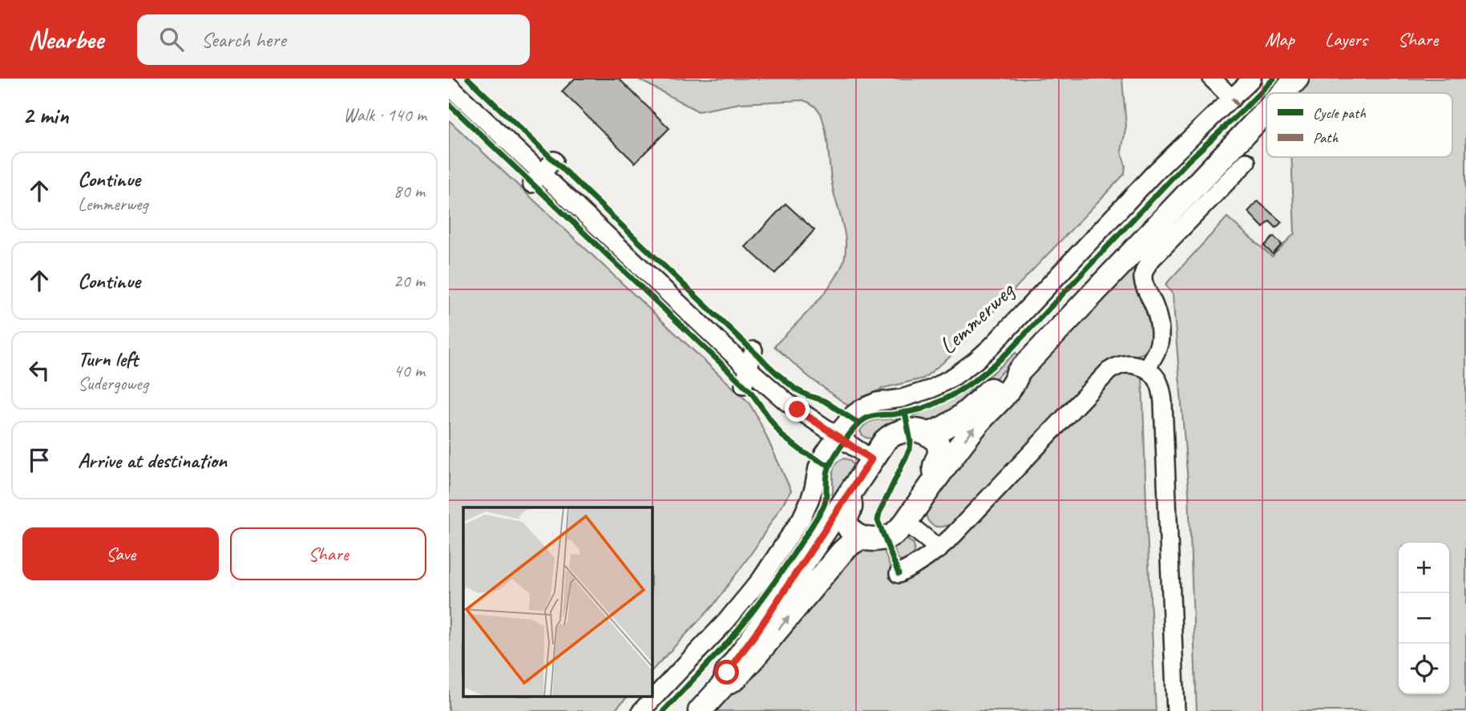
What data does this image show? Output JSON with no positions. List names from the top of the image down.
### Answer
{
  "streets": {
    "street": ["Lemmerweg"]
  },
  "legend": ["Cycle path", "Path"],
  "page": {
    "header": "Nearbee",
    "search": "Search here",
    "nav": ["Map", "Layers", "Share"],
    "heading": ["2 min", "Walk · 140 m"],
    "list": [
      ["Continue", "Lemmerweg", "80 m"],
      ["Continue", "20 m"],
      ["Turn left", "Sudergoweg", "40 m"],
      "Arrive at destination"
    ],
    "buttons": ["Save", "Share"],
    "map_buttons": ["+", "−"]
  }
}
